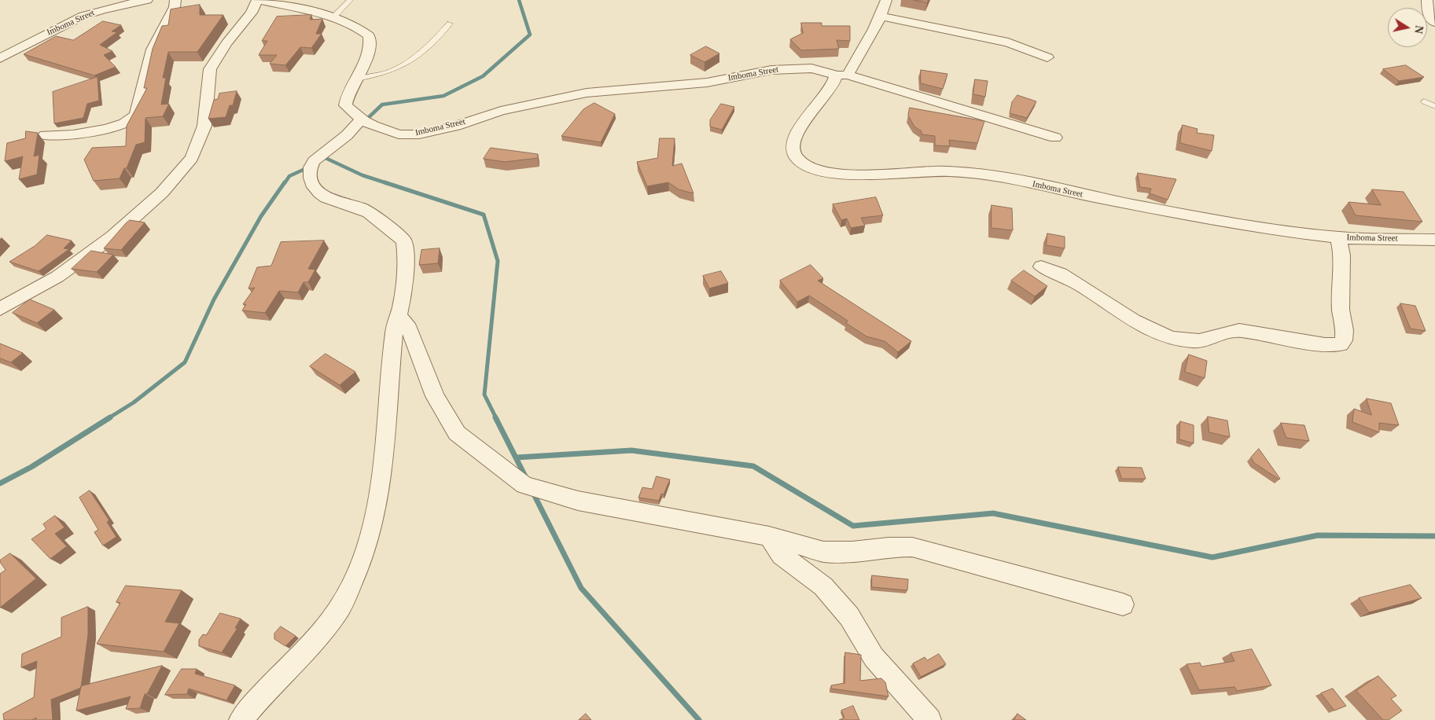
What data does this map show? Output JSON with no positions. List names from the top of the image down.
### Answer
{
  "streets": {
    "street": ["Imboma Street"]
  },
  "north": "right"
}
